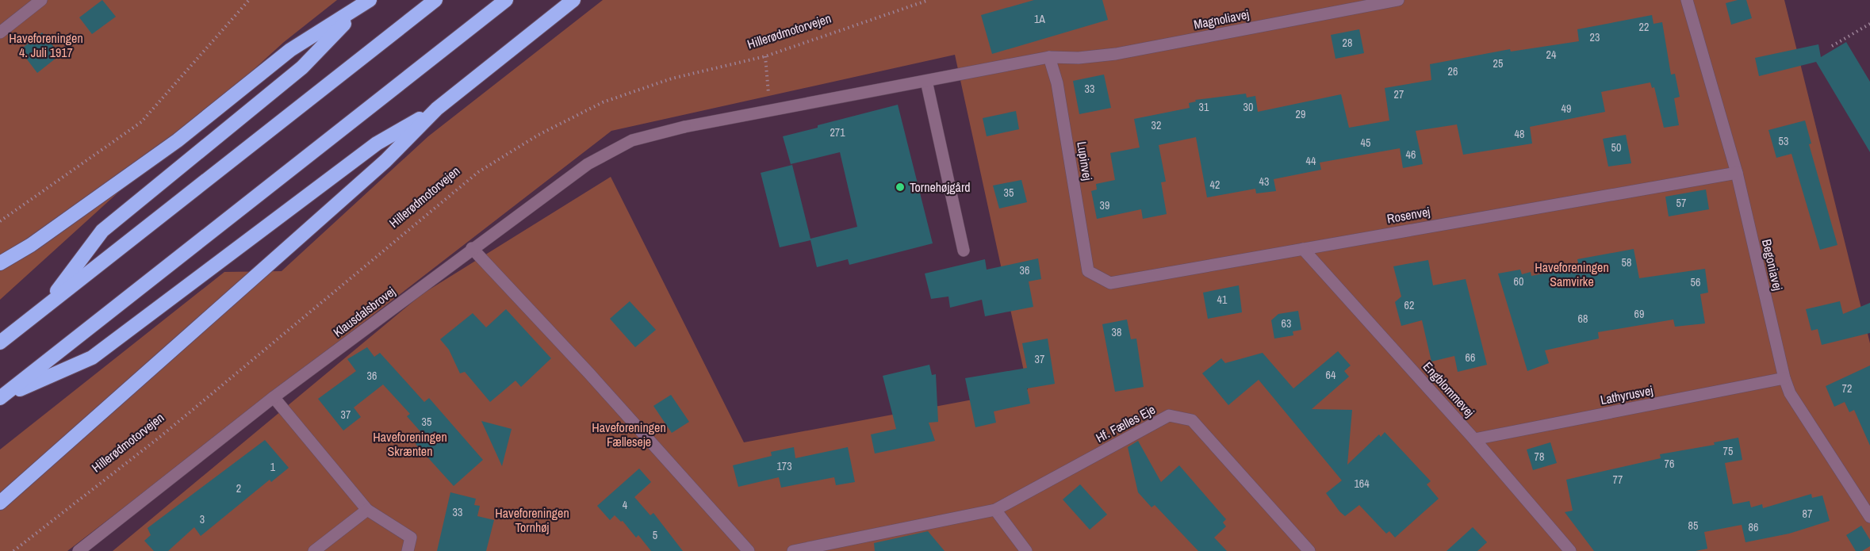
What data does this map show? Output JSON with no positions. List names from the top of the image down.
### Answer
{
  "streets": {
    "street": [
      "Magnoliavej",
      "Lupinvej",
      "Rosenvej",
      "Begoniavej",
      "Klausdalsbrovej",
      "Engblommevej",
      "Lathyrusvej",
      "Hf. Fælles Eje"
    ],
    "path": ["Hillerødmotorvejen"]
  },
  "crossings": [
    ["Magnoliavej", "Lupinvej"],
    ["Magnoliavej", "Klausdalsbrovej"],
    ["Lupinvej", "Rosenvej"],
    ["Rosenvej", "Begoniavej"],
    ["Rosenvej", "Engblommevej"],
    ["Begoniavej", "Lathyrusvej"],
    ["Engblommevej", "Lathyrusvej"]
  ],
  "parks": [
    "Haveforeningen 4. Juli 1917",
    "Haveforeningen Samvirke",
    "Haveforeningen Fælleseje",
    "Haveforeningen Skrænten",
    "Haveforeningen Tornhøj"
  ],
  "places": ["Tornehøjgård"],
  "house_numbers": [
    "1A",
    "22",
    "23",
    "28",
    "24",
    "25",
    "26",
    "33",
    "27",
    "31",
    "30",
    "49",
    "29",
    "32",
    "271",
    "48",
    "53",
    "45",
    "50",
    "46",
    "44",
    "43",
    "42",
    "35",
    "57",
    "39",
    "58",
    "36",
    "60",
    "56",
    "41",
    "62",
    "69",
    "68",
    "63",
    "38",
    "66",
    "37",
    "64",
    "36",
    "72",
    "37",
    "35",
    "75",
    "78",
    "76",
    "173",
    "1",
    "77",
    "164",
    "2",
    "4",
    "33",
    "87",
    "3",
    "85",
    "86",
    "5"
  ]
}
